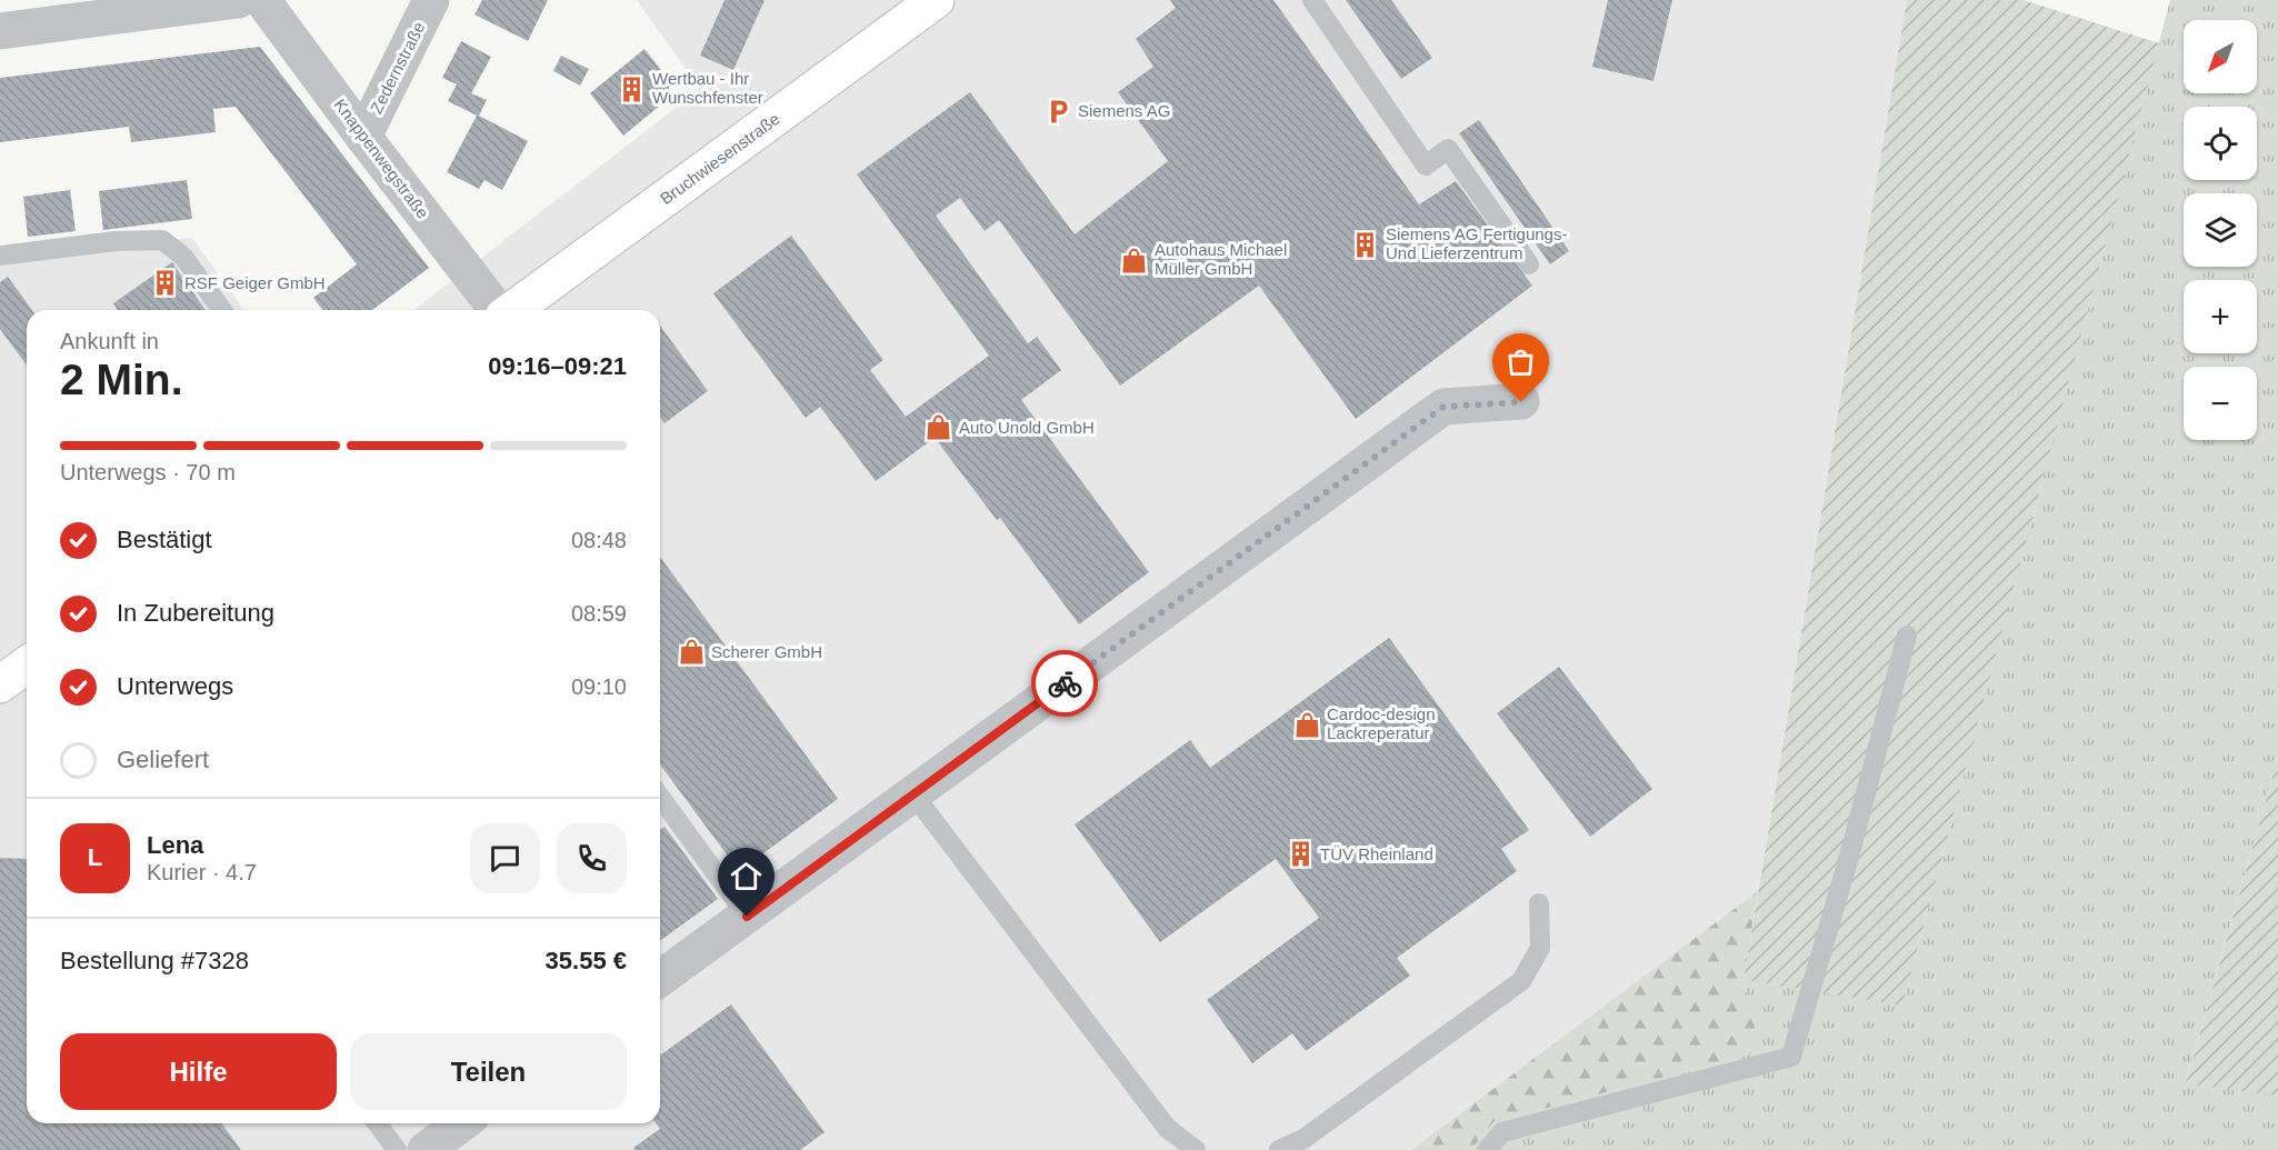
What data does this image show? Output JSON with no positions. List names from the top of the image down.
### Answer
{
  "streets": {
    "main road": ["Bruchwiesenstraße"],
    "street": ["Zedernstraße", "Knappenwegstraße"]
  },
  "crossings": [
    ["Zedernstraße", "Knappenwegstraße"]
  ],
  "places": {
    "building": [
      "Wertbau - Ihr Wunschfenster",
      "Siemens AG Fertigungs- Und Lieferzentrum",
      "RSF Geiger GmbH",
      "TÜV Rheinland"
    ],
    "parking": ["Siemens AG"],
    "shop": [
      "Autohaus Michael Müller GmbH",
      "Auto Unold GmbH",
      "Scherer GmbH",
      "Cardoc-design Lackreperatur"
    ]
  },
  "north": "bottom left",
  "page": {
    "map_buttons": ["+", "−"],
    "heading": ["2 Min.", "Ankunft in", "09:16–09:21"],
    "panel": [
      "Lena",
      "Kurier · 4.7",
      "Bestellung #7328",
      "35.55 €"
    ],
    "bar": "Unterwegs · 70 m",
    "list": [
      ["Bestätigt", "08:48"],
      ["In Zubereitung", "08:59"],
      ["Unterwegs", "09:10"],
      "Geliefert"
    ],
    "round": "L",
    "buttons": ["Hilfe", "Teilen"]
  }
}
